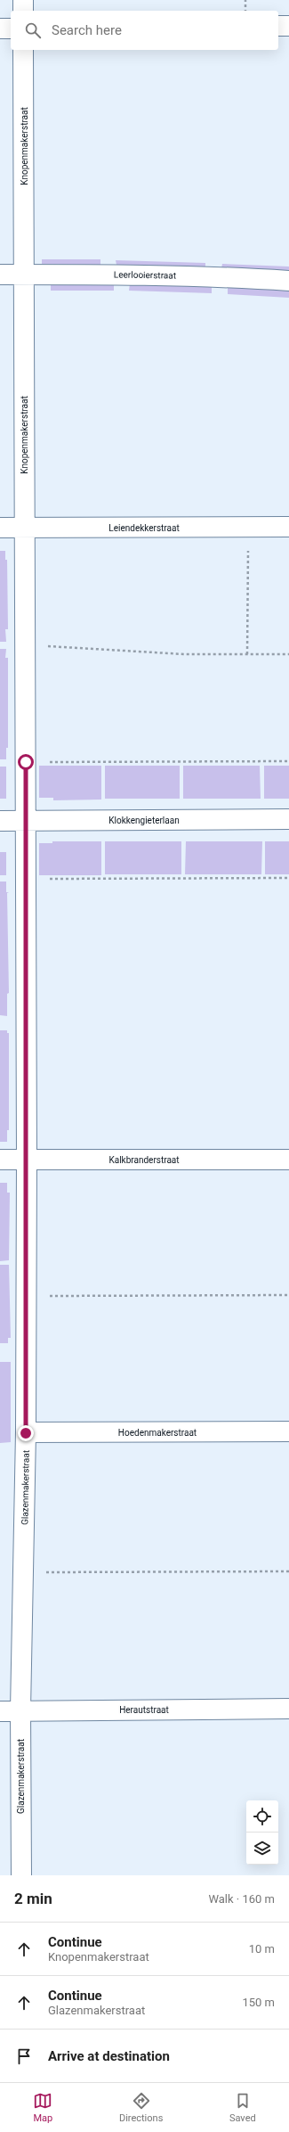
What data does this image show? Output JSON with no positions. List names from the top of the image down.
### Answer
{
  "streets": {
    "street": [
      "Knopenmakerstraat",
      "Leerlooierstraat",
      "Leiendekkerstraat",
      "Klokkengieterlaan",
      "Kalkbranderstraat",
      "Hoedenmakerstraat",
      "Glazenmakerstraat",
      "Herautstraat"
    ]
  },
  "crossings": [
    ["Knopenmakerstraat", "Leerlooierstraat"],
    ["Knopenmakerstraat", "Leiendekkerstraat"],
    ["Knopenmakerstraat", "Klokkengieterlaan"],
    ["Knopenmakerstraat", "Glazenmakerstraat"],
    ["Klokkengieterlaan", "Glazenmakerstraat"],
    ["Kalkbranderstraat", "Glazenmakerstraat"],
    ["Hoedenmakerstraat", "Glazenmakerstraat"],
    ["Glazenmakerstraat", "Herautstraat"]
  ],
  "page": {
    "search": "Search here",
    "heading": ["2 min", "Walk · 160 m"],
    "list": [
      ["Continue", "Knopenmakerstraat", "10 m"],
      ["Continue", "Glazenmakerstraat", "150 m"],
      "Arrive at destination"
    ],
    "nav": ["Map", "Directions", "Saved"]
  }
}
